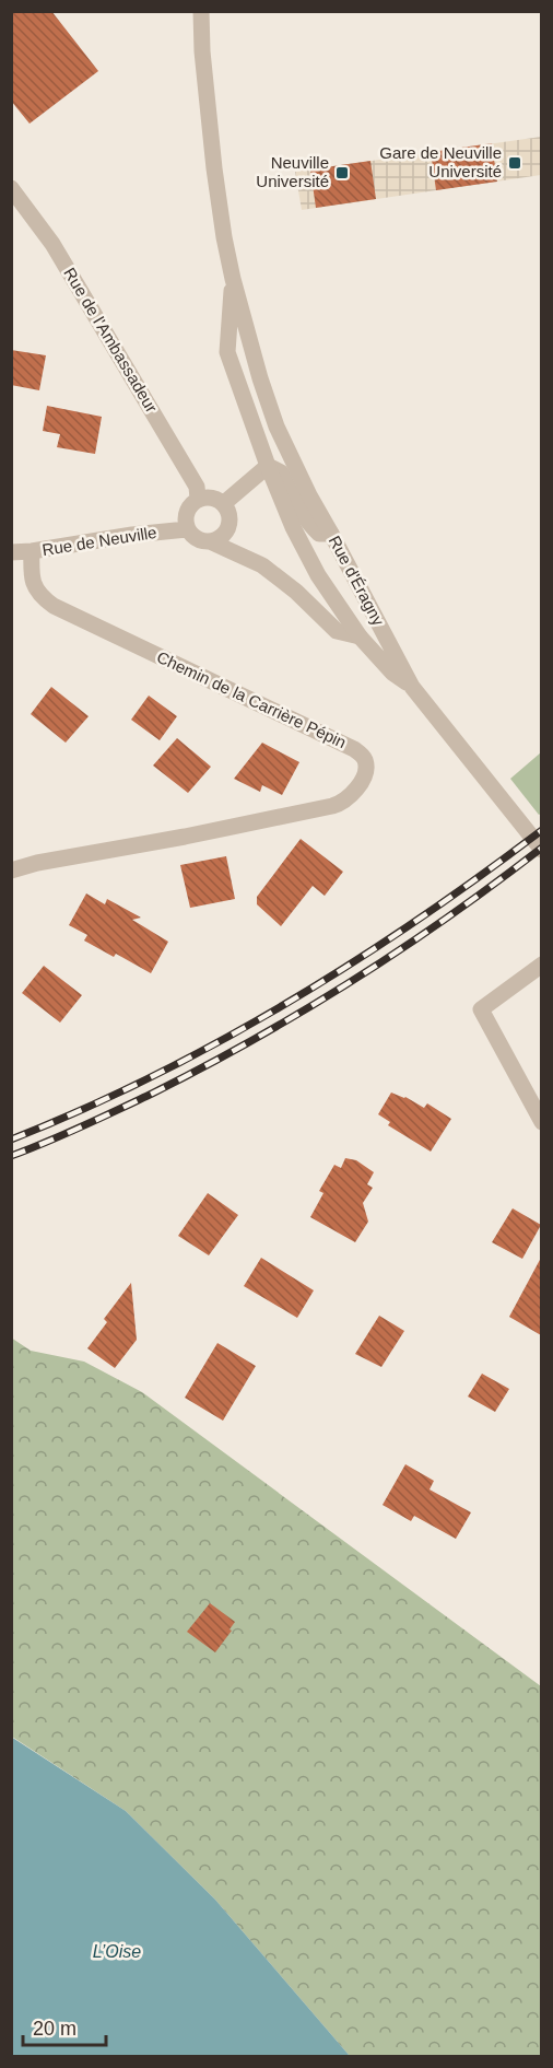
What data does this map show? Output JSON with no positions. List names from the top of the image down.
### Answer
{
  "streets": {
    "street": [
      "Rue de l'Ambassadeur",
      "Rue de Neuville",
      "Rue d'Éragny",
      "Chemin de la Carrière Pépin"
    ]
  },
  "crossings": [
    ["Rue de l'Ambassadeur", "Rue de Neuville"],
    ["Rue de Neuville", "Chemin de la Carrière Pépin"]
  ],
  "water": ["L’Oise"],
  "places": {
    "transit": ["Gare de Neuville Université", "Neuville Université"]
  },
  "scale_bar": "20 m"
}
